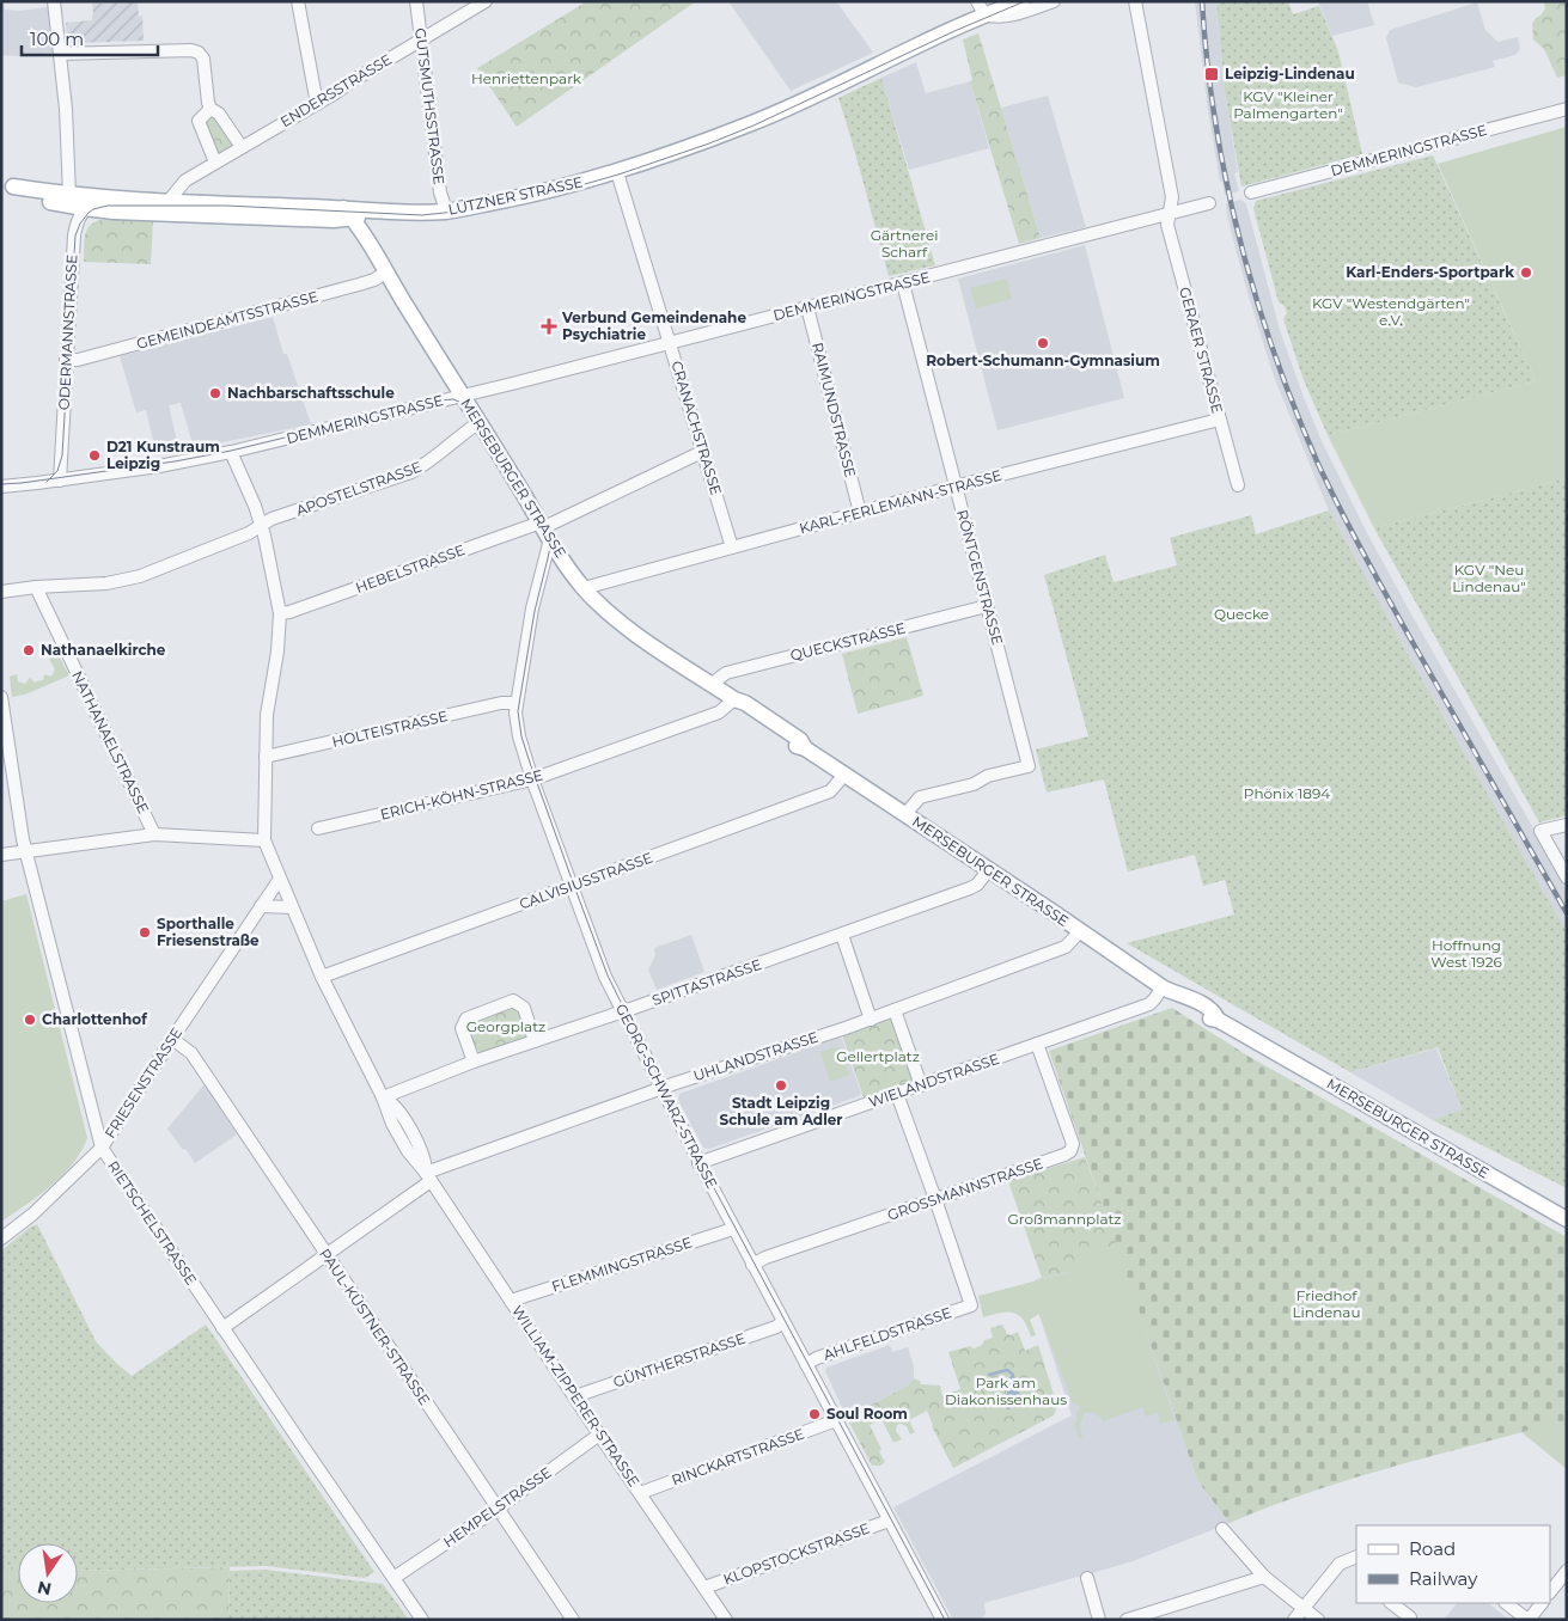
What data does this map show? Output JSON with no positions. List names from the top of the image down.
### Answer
{
  "streets": {
    "main road": ["LÜTZNER STRASSE", "MERSEBURGER STRASSE"],
    "street": [
      "ENDERSSTRASSE",
      "GUTSMUTHSSTRASSE",
      "DEMMERINGSTRASSE",
      "GEMEINDEAMTSSTRASSE",
      "ODERMANNSTRASSE",
      "GERAER STRASSE",
      "RAIMUNDSTRASSE",
      "CRANACHSTRASSE",
      "APOSTELSTRASSE",
      "KARL-FERLEMANN-STRASSE",
      "HEBELSTRASSE",
      "RÖNTGENSTRASSE",
      "QUECKSTRASSE",
      "HOLTEISTRASSE",
      "NATHANAELSTRASSE",
      "ERICH-KÖHN-STRASSE",
      "CALVISIUSSTRASSE",
      "SPITTASTRASSE",
      "UHLANDSTRASSE",
      "WIELANDSTRASSE",
      "FRIESENSTRASSE",
      "GEORG-SCHWARZ-STRASSE",
      "GROSSMANNSTRASSE",
      "RIETSCHELSTRASSE",
      "FLEMMINGSTRASSE",
      "PAUL-KÜSTNER-STRASSE",
      "AHLFELDSTRASSE",
      "GÜNTHERSTRASSE",
      "WILLIAM-ZIPPERER-STRASSE",
      "RINCKARTSTRASSE",
      "HEMPELSTRASSE",
      "KLOPSTOCKSTRASSE"
    ]
  },
  "crossings": [
    ["ENDERSSTRASSE", "GUTSMUTHSSTRASSE"],
    ["ENDERSSTRASSE", "LÜTZNER STRASSE"],
    ["GUTSMUTHSSTRASSE", "LÜTZNER STRASSE"],
    ["DEMMERINGSTRASSE", "ODERMANNSTRASSE"],
    ["DEMMERINGSTRASSE", "GERAER STRASSE"],
    ["DEMMERINGSTRASSE", "RAIMUNDSTRASSE"],
    ["DEMMERINGSTRASSE", "CRANACHSTRASSE"],
    ["DEMMERINGSTRASSE", "MERSEBURGER STRASSE"],
    ["DEMMERINGSTRASSE", "RÖNTGENSTRASSE"],
    ["DEMMERINGSTRASSE", "WILLIAM-ZIPPERER-STRASSE"],
    ["LÜTZNER STRASSE", "ODERMANNSTRASSE"],
    ["LÜTZNER STRASSE", "CRANACHSTRASSE"],
    ["LÜTZNER STRASSE", "MERSEBURGER STRASSE"],
    ["GEMEINDEAMTSSTRASSE", "ODERMANNSTRASSE"],
    ["GEMEINDEAMTSSTRASSE", "MERSEBURGER STRASSE"],
    ["GERAER STRASSE", "KARL-FERLEMANN-STRASSE"],
    ["RAIMUNDSTRASSE", "KARL-FERLEMANN-STRASSE"],
    ["CRANACHSTRASSE", "KARL-FERLEMANN-STRASSE"],
    ["CRANACHSTRASSE", "HEBELSTRASSE"],
    ["MERSEBURGER STRASSE", "APOSTELSTRASSE"],
    ["MERSEBURGER STRASSE", "KARL-FERLEMANN-STRASSE"],
    ["MERSEBURGER STRASSE", "HEBELSTRASSE"],
    ["MERSEBURGER STRASSE", "RÖNTGENSTRASSE"],
    ["MERSEBURGER STRASSE", "QUECKSTRASSE"],
    ["MERSEBURGER STRASSE", "ERICH-KÖHN-STRASSE"],
    ["MERSEBURGER STRASSE", "CALVISIUSSTRASSE"],
    ["MERSEBURGER STRASSE", "SPITTASTRASSE"],
    ["MERSEBURGER STRASSE", "UHLANDSTRASSE"],
    ["MERSEBURGER STRASSE", "WIELANDSTRASSE"],
    ["MERSEBURGER STRASSE", "GEORG-SCHWARZ-STRASSE"],
    ["APOSTELSTRASSE", "NATHANAELSTRASSE"],
    ["APOSTELSTRASSE", "WILLIAM-ZIPPERER-STRASSE"],
    ["KARL-FERLEMANN-STRASSE", "RÖNTGENSTRASSE"],
    ["HEBELSTRASSE", "GEORG-SCHWARZ-STRASSE"],
    ["HEBELSTRASSE", "WILLIAM-ZIPPERER-STRASSE"],
    ["RÖNTGENSTRASSE", "QUECKSTRASSE"],
    ["HOLTEISTRASSE", "GEORG-SCHWARZ-STRASSE"],
    ["HOLTEISTRASSE", "WILLIAM-ZIPPERER-STRASSE"],
    ["ERICH-KÖHN-STRASSE", "GEORG-SCHWARZ-STRASSE"],
    ["CALVISIUSSTRASSE", "GEORG-SCHWARZ-STRASSE"],
    ["CALVISIUSSTRASSE", "WILLIAM-ZIPPERER-STRASSE"],
    ["SPITTASTRASSE", "GEORG-SCHWARZ-STRASSE"],
    ["SPITTASTRASSE", "WILLIAM-ZIPPERER-STRASSE"],
    ["UHLANDSTRASSE", "GEORG-SCHWARZ-STRASSE"],
    ["UHLANDSTRASSE", "RIETSCHELSTRASSE"],
    ["UHLANDSTRASSE", "PAUL-KÜSTNER-STRASSE"],
    ["UHLANDSTRASSE", "WILLIAM-ZIPPERER-STRASSE"],
    ["WIELANDSTRASSE", "GEORG-SCHWARZ-STRASSE"],
    ["WIELANDSTRASSE", "GROSSMANNSTRASSE"],
    ["FRIESENSTRASSE", "RIETSCHELSTRASSE"],
    ["FRIESENSTRASSE", "PAUL-KÜSTNER-STRASSE"],
    ["FRIESENSTRASSE", "WILLIAM-ZIPPERER-STRASSE"],
    ["GEORG-SCHWARZ-STRASSE", "GROSSMANNSTRASSE"],
    ["GEORG-SCHWARZ-STRASSE", "FLEMMINGSTRASSE"],
    ["GEORG-SCHWARZ-STRASSE", "AHLFELDSTRASSE"],
    ["GEORG-SCHWARZ-STRASSE", "GÜNTHERSTRASSE"],
    ["GEORG-SCHWARZ-STRASSE", "RINCKARTSTRASSE"],
    ["GEORG-SCHWARZ-STRASSE", "KLOPSTOCKSTRASSE"],
    ["GROSSMANNSTRASSE", "AHLFELDSTRASSE"],
    ["RIETSCHELSTRASSE", "HEMPELSTRASSE"],
    ["FLEMMINGSTRASSE", "WILLIAM-ZIPPERER-STRASSE"],
    ["PAUL-KÜSTNER-STRASSE", "HEMPELSTRASSE"],
    ["GÜNTHERSTRASSE", "WILLIAM-ZIPPERER-STRASSE"],
    ["WILLIAM-ZIPPERER-STRASSE", "RINCKARTSTRASSE"],
    ["WILLIAM-ZIPPERER-STRASSE", "HEMPELSTRASSE"],
    ["WILLIAM-ZIPPERER-STRASSE", "KLOPSTOCKSTRASSE"]
  ],
  "parks": [
    "Henriettenpark",
    "KGV \"Kleiner Palmengarten\"",
    "Gärtnerei Scharf",
    "KGV \"Westendgärten\" e.V.",
    "KGV \"Neu Lindenau\"",
    "Quecke",
    "Phönix 1894",
    "Hoffnung West 1926",
    "Georgplatz",
    "Gellertplatz",
    "Großmannplatz",
    "Friedhof Lindenau",
    "Park am Diakonissenhaus"
  ],
  "places": {
    "transit": ["Leipzig-Lindenau"],
    "other": [
      "Karl-Enders-Sportpark",
      "Robert-Schumann-Gymnasium",
      "Nachbarschaftsschule",
      "D21 Kunstraum Leipzig",
      "Nathanaelkirche",
      "Sporthalle Friesenstraße",
      "Charlottenhof",
      "Stadt Leipzig Schule am Adler",
      "Soul Room"
    ],
    "health": ["Verbund Gemeindenahe Psychiatrie"]
  },
  "legend": ["Road", "Railway"],
  "scale_bar": "100 m",
  "north": "bottom"
}
